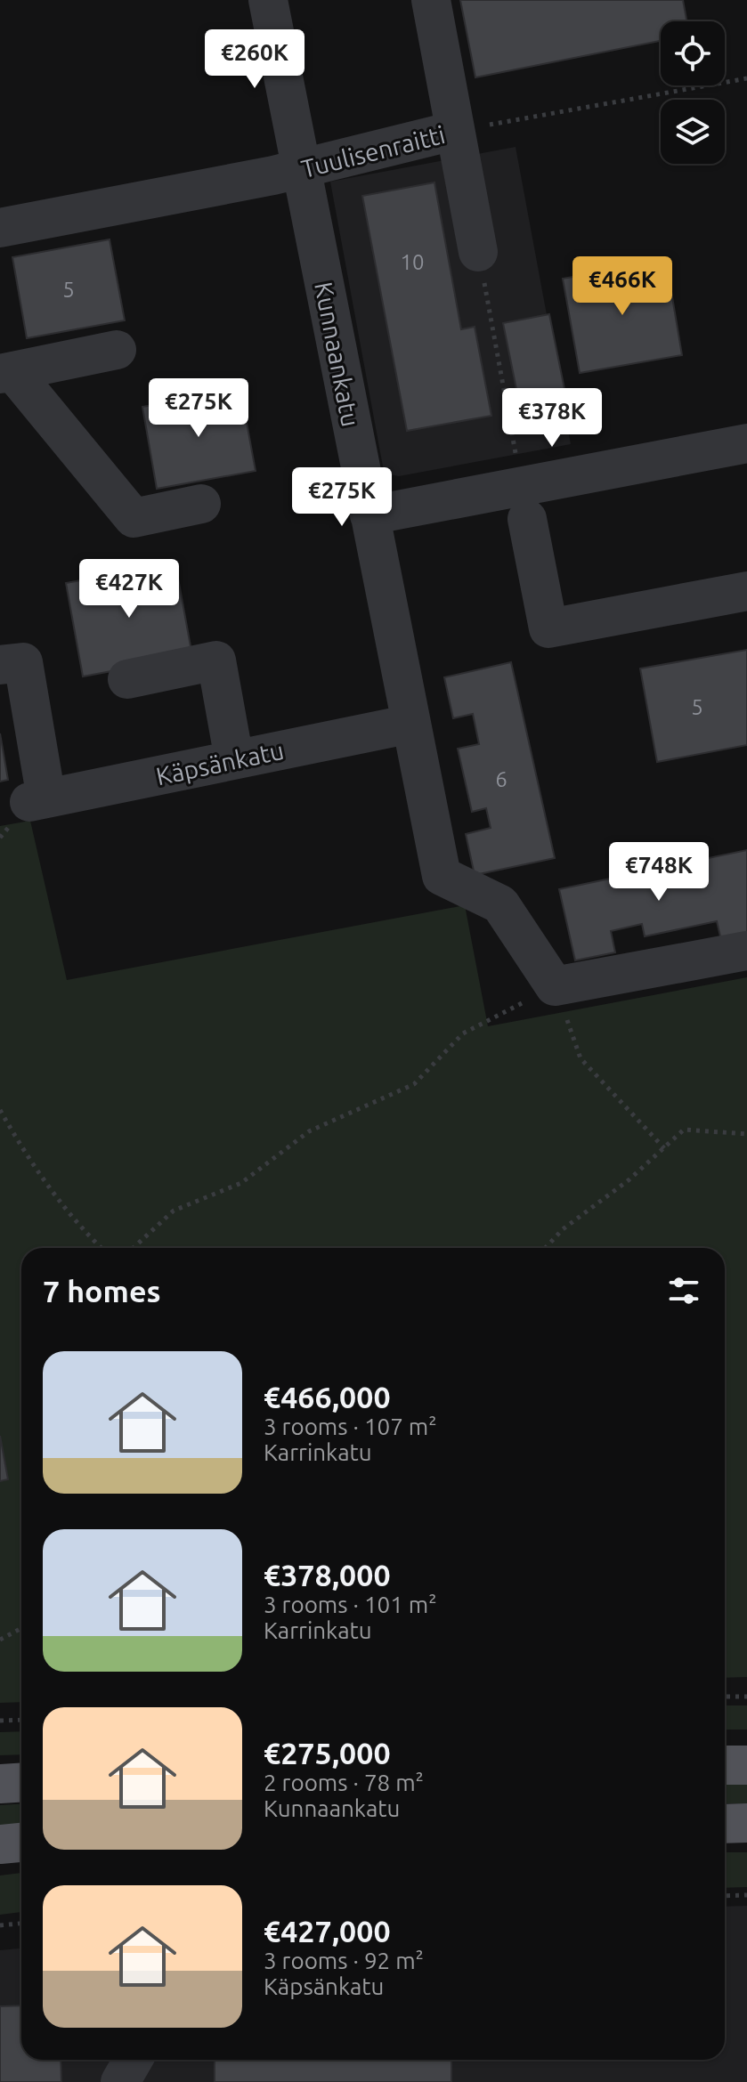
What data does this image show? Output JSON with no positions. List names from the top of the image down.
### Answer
{
  "streets": {
    "street": ["Tuulisenraitti", "Kunnaankatu", "Käpsänkatu"]
  },
  "crossings": [
    ["Tuulisenraitti", "Kunnaankatu"],
    ["Kunnaankatu", "Käpsänkatu"]
  ],
  "house_numbers": [
    "10",
    "5",
    "5",
    "6"
  ],
  "page": {
    "price": [
      "€260K",
      "€466K",
      "€275K",
      "€378K",
      "€275K",
      "€427K",
      "€748K"
    ],
    "heading": "7 homes",
    "list": [
      {
        "name": "€466,000",
        "note": "3 rooms · 107 m² · Karrinkatu"
      },
      {
        "name": "€378,000",
        "note": "3 rooms · 101 m² · Karrinkatu"
      },
      {
        "name": "€275,000",
        "note": "2 rooms · 78 m² · Kunnaankatu"
      },
      {
        "name": "€427,000",
        "note": "3 rooms · 92 m² · Käpsänkatu"
      }
    ]
  }
}
